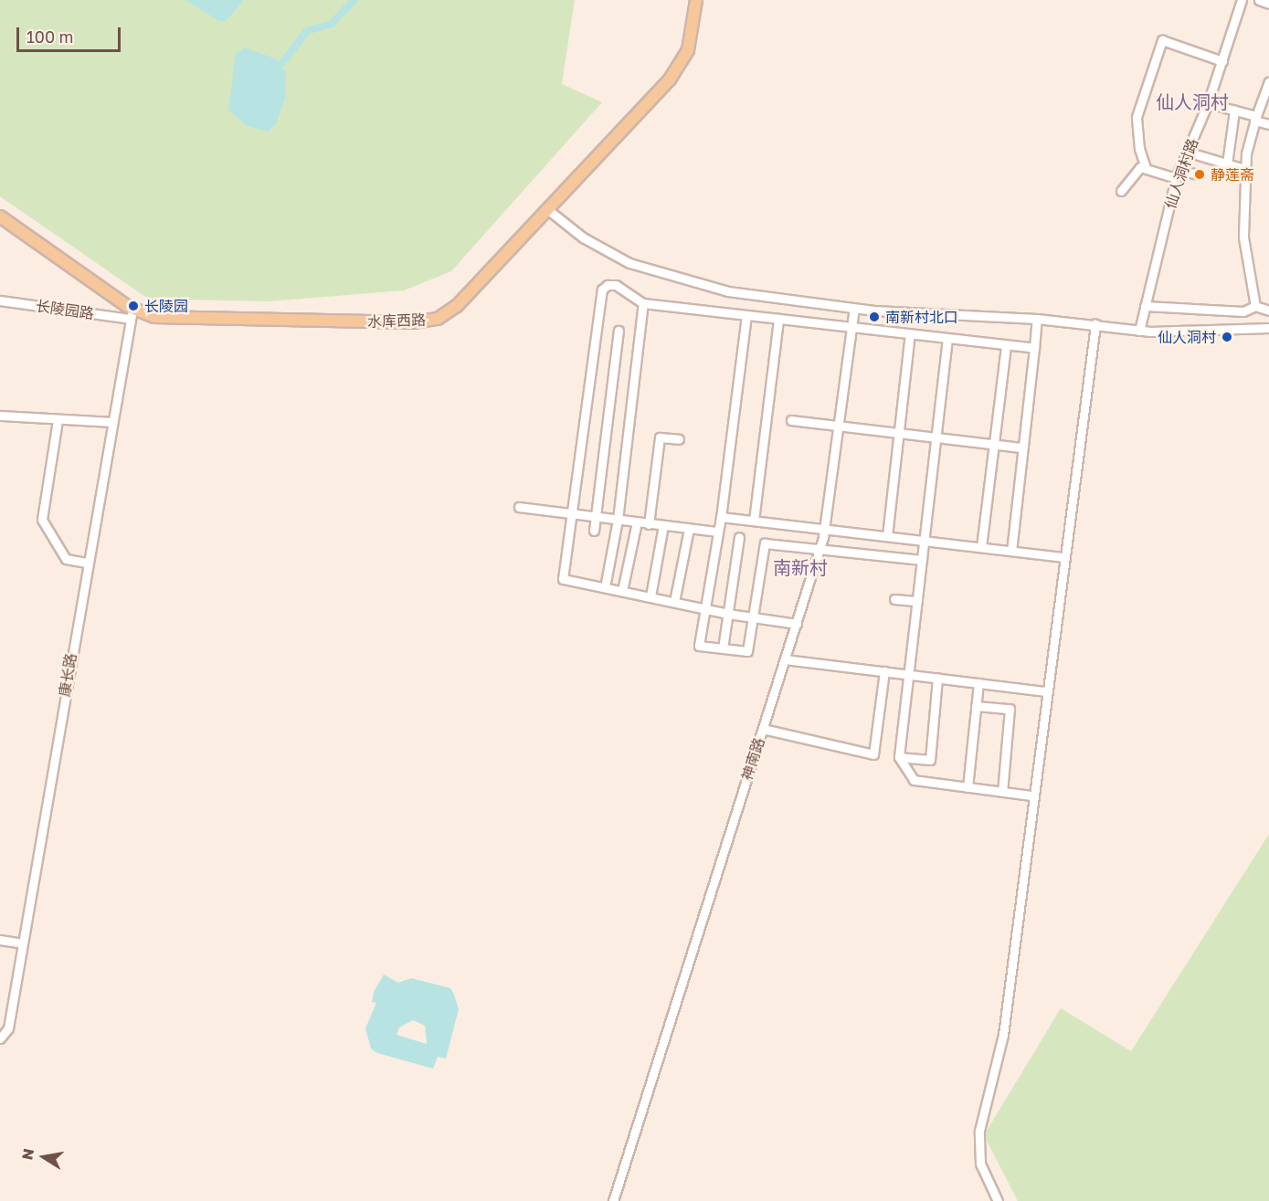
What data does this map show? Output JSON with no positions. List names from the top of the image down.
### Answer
{
  "streets": {
    "main road": ["水库西路"],
    "street": [
      "仙人洞村路",
      "长陵园路",
      "康长路",
      "神南路"
    ]
  },
  "crossings": [
    ["长陵园路", "水库西路"],
    ["长陵园路", "康长路"],
    ["水库西路", "康长路"]
  ],
  "districts": ["仙人洞村", "南新村"],
  "places": [
    "静莲斋",
    "长陵园",
    "南新村北口",
    "仙人洞村"
  ],
  "scale_bar": "100 m",
  "north": "left"
}
